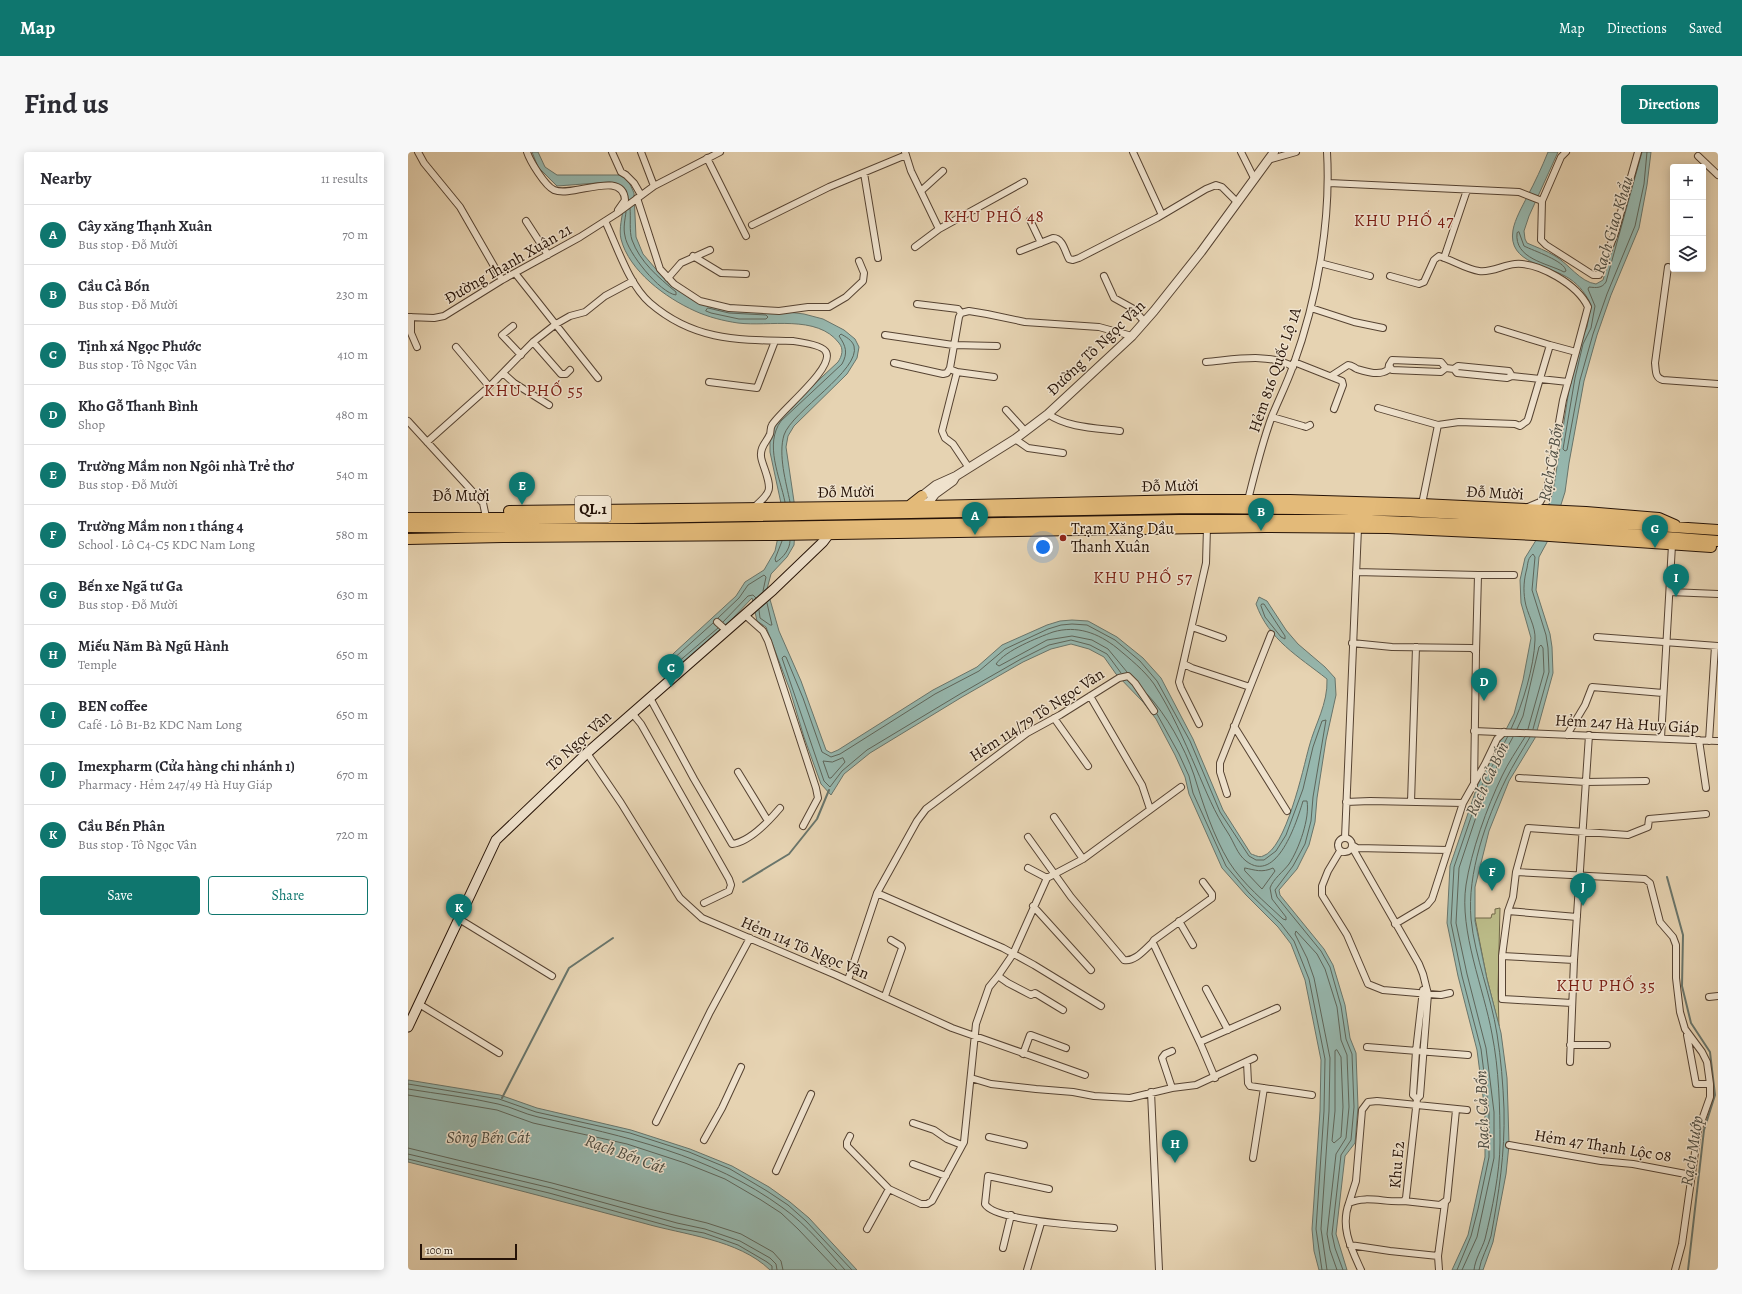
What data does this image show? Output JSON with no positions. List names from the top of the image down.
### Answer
{
  "streets": {
    "highway": ["Đỗ Mười", "QL.1"],
    "main road": ["Tô Ngọc Vân"],
    "street": [
      "Đường Thạnh Xuân 21",
      "Đường Tô Ngọc Vân",
      "Hẻm 816 Quốc Lộ 1A",
      "Hẻm 114/79 Tô Ngọc Vân",
      "Hẻm 247 Hà Huy Giáp",
      "Hẻm 114 Tô Ngọc Vân",
      "Hẻm 47 Thạnh Lộc 08",
      "Khu E2"
    ]
  },
  "crossings": [
    ["Hẻm 816 Quốc Lộ 1A", "Đỗ Mười"],
    ["Đỗ Mười", "QL.1"],
    ["Đỗ Mười", "Tô Ngọc Vân"],
    ["Hẻm 114/79 Tô Ngọc Vân", "Hẻm 114 Tô Ngọc Vân"],
    ["Tô Ngọc Vân", "Hẻm 114 Tô Ngọc Vân"]
  ],
  "districts": [
    "KHU PHỐ 48",
    "KHU PHỐ 47",
    "KHU PHỐ 55",
    "KHU PHỐ 57",
    "KHU PHỐ 35"
  ],
  "water": [
    "Rạch Giao Khẩu",
    "Rạch Cả Bốn",
    "Sông Bến Cát",
    "Rạch Mướp",
    "Rạch Bến Cát"
  ],
  "places": ["Trạm Xăng Dầu Thanh Xuân"],
  "scale_bar": "100 m",
  "page": {
    "header": "Map",
    "nav": ["Map", "Directions", "Saved"],
    "title": "Find us",
    "buttons": [
      "Directions",
      ["Save", "Share"]
    ],
    "heading": ["Nearby", "11 results"],
    "map_buttons": ["+", "−"],
    "list": [
      {
        "mark": "A",
        "name": "Cây xăng Thạnh Xuân",
        "note": "Bus stop · Đỗ Mười",
        "value": "70 m"
      },
      {
        "mark": "B",
        "name": "Cầu Cả Bốn",
        "note": "Bus stop · Đỗ Mười",
        "value": "230 m"
      },
      {
        "mark": "C",
        "name": "Tịnh xá Ngọc Phước",
        "note": "Bus stop · Tô Ngọc Vân",
        "value": "410 m"
      },
      {
        "mark": "D",
        "name": "Kho Gỗ Thanh Bình",
        "note": "Shop",
        "value": "480 m"
      },
      {
        "mark": "E",
        "name": "Trường Mầm non Ngôi nhà Trẻ thơ",
        "note": "Bus stop · Đỗ Mười",
        "value": "540 m"
      },
      {
        "mark": "F",
        "name": "Trường Mầm non 1 tháng 4",
        "note": "School · Lô C4-C5 KDC Nam Long",
        "value": "580 m"
      },
      {
        "mark": "G",
        "name": "Bến xe Ngã tư Ga",
        "note": "Bus stop · Đỗ Mười",
        "value": "630 m"
      },
      {
        "mark": "H",
        "name": "Miếu Năm Bà Ngũ Hành",
        "note": "Temple",
        "value": "650 m"
      },
      {
        "mark": "I",
        "name": "BEN coffee",
        "note": "Café · Lô B1-B2 KDC Nam Long",
        "value": "650 m"
      },
      {
        "mark": "J",
        "name": "Imexpharm (Cửa hàng chi nhánh 1)",
        "note": "Pharmacy · Hẻm 247/49 Hà Huy Giáp",
        "value": "670 m"
      },
      {
        "mark": "K",
        "name": "Cầu Bến Phân",
        "note": "Bus stop · Tô Ngọc Vân",
        "value": "720 m"
      }
    ],
    "pins": [
      "E",
      "B",
      "A",
      "G",
      "I",
      "C",
      "D",
      "F",
      "J",
      "K",
      "H"
    ],
    "scale": "100 m"
  }
}
